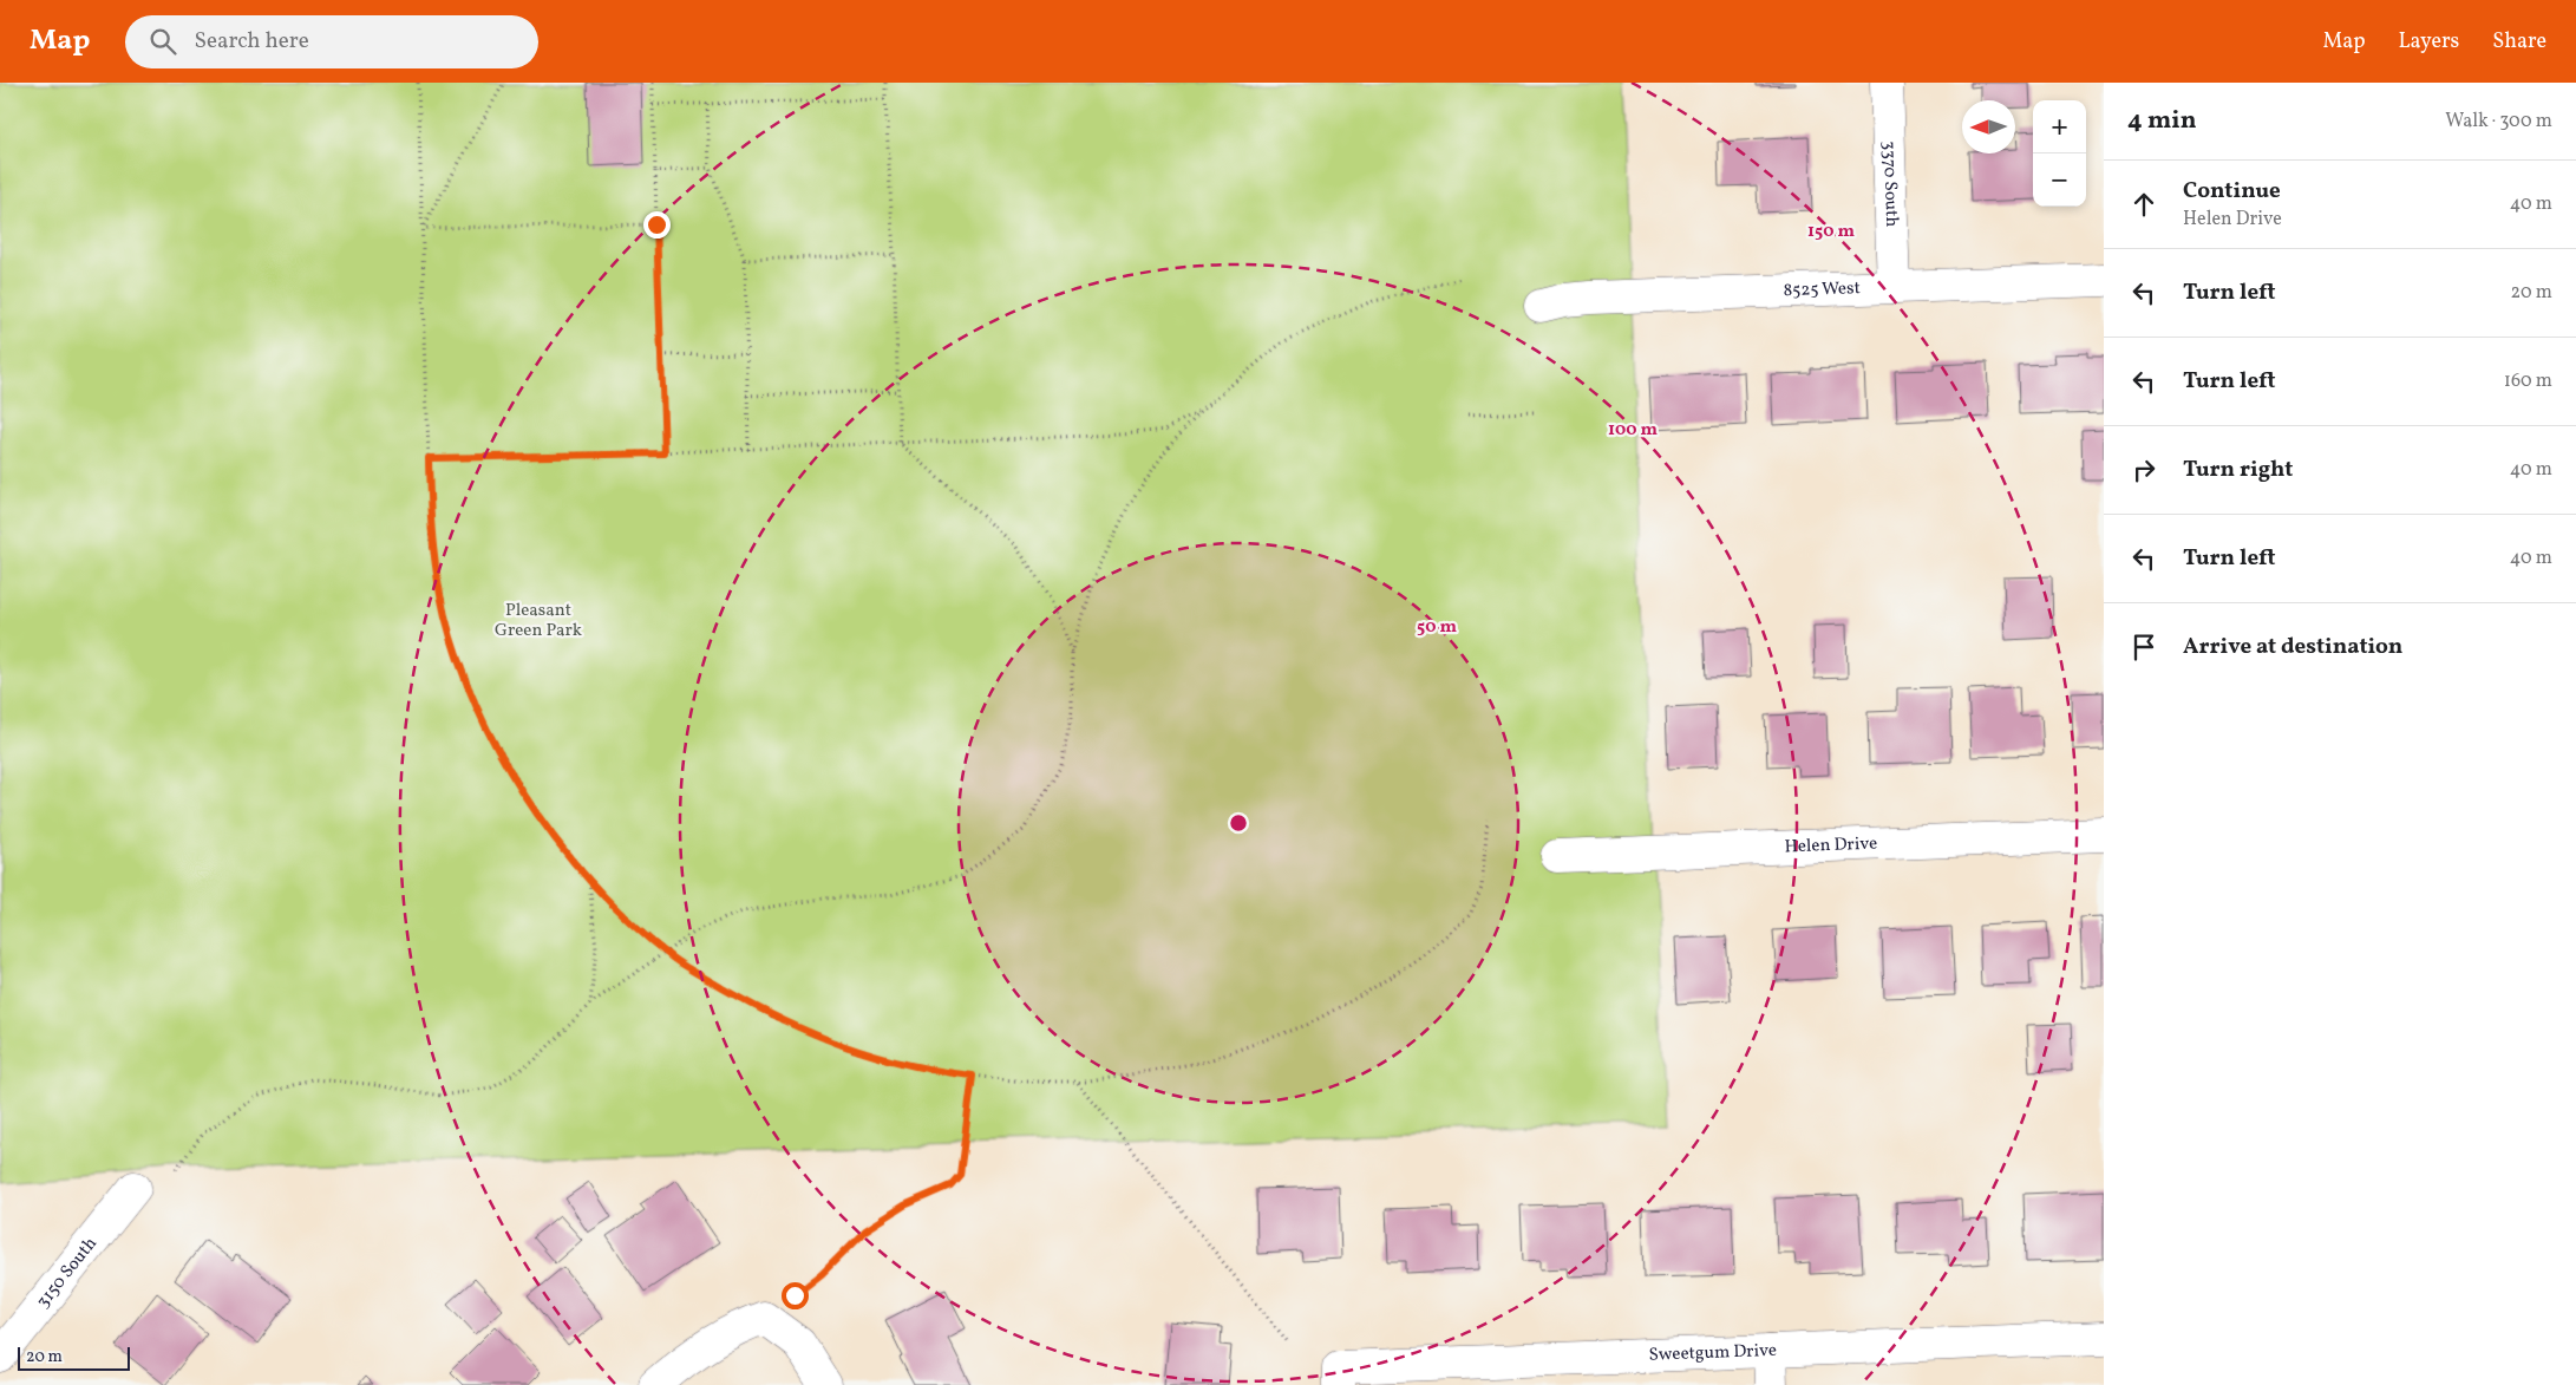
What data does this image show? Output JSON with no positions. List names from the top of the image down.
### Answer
{
  "streets": {
    "street": [
      "3370 South",
      "8525 West",
      "Helen Drive",
      "3150 South",
      "Sweetgum Drive"
    ]
  },
  "crossings": [
    ["3370 South", "8525 West"]
  ],
  "parks": ["Pleasant Green Park"],
  "scale_bar": "20 m",
  "north": "left",
  "page": {
    "header": "Map",
    "search": "Search here",
    "nav": ["Map", "Layers", "Share"],
    "heading": ["4 min", "Walk · 300 m"],
    "map_buttons": ["+", "−"],
    "list": [
      ["Continue", "Helen Drive", "40 m"],
      ["Turn left", "20 m"],
      ["Turn left", "160 m"],
      ["Turn right", "40 m"],
      ["Turn left", "40 m"],
      "Arrive at destination"
    ],
    "scale": "20 m"
  },
  "rings": ["150 m", "100 m", "50 m"]
}
